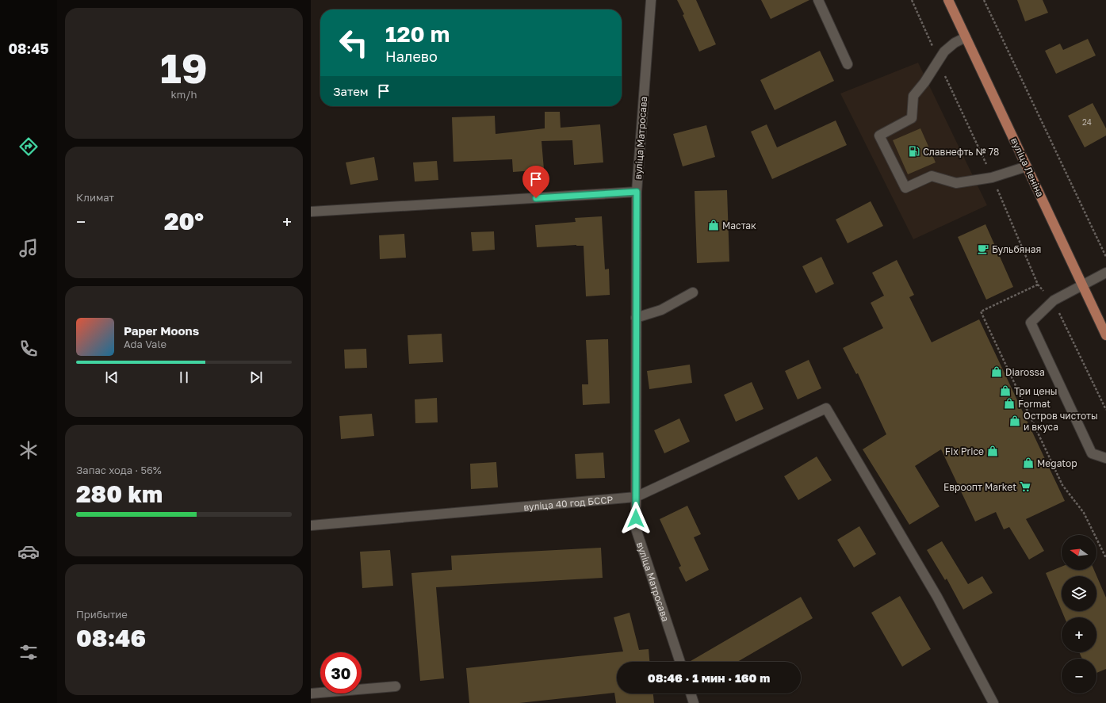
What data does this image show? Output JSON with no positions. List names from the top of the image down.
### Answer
{
  "streets": {
    "main road": ["вуліца Леніна"],
    "street": ["вуліца Матросава", "вуліца 40 год БССР"]
  },
  "crossings": [
    ["вуліца Матросава", "вуліца 40 год БССР"]
  ],
  "places": {
    "fuel station": ["Славнефть № 78"],
    "shop": [
      "Мастак",
      "Diarossa",
      "Три цены",
      "Format",
      "Остров чистоты и вкуса",
      "Fix Price",
      "Megatop"
    ],
    "cafe": ["Бульбяная"],
    "supermarket": ["Евроопт Market"]
  },
  "house_numbers": ["24"],
  "north": "left",
  "page": {
    "tabs": "08:45",
    "tile": [
      ["19", "km/h"],
      "Климат",
      ["Запас хода · 56%", "280 km"],
      ["Прибытие", "08:46"]
    ],
    "turn": ["120 m", "Налево"],
    "then": "Затем",
    "heat": ["−", "20°", "+"],
    "song": ["Paper Moons", "Ada Vale"],
    "map_buttons": ["+", "−"],
    "limit": "30",
    "trip": "08:46 · 1 мин · 160 m"
  }
}
